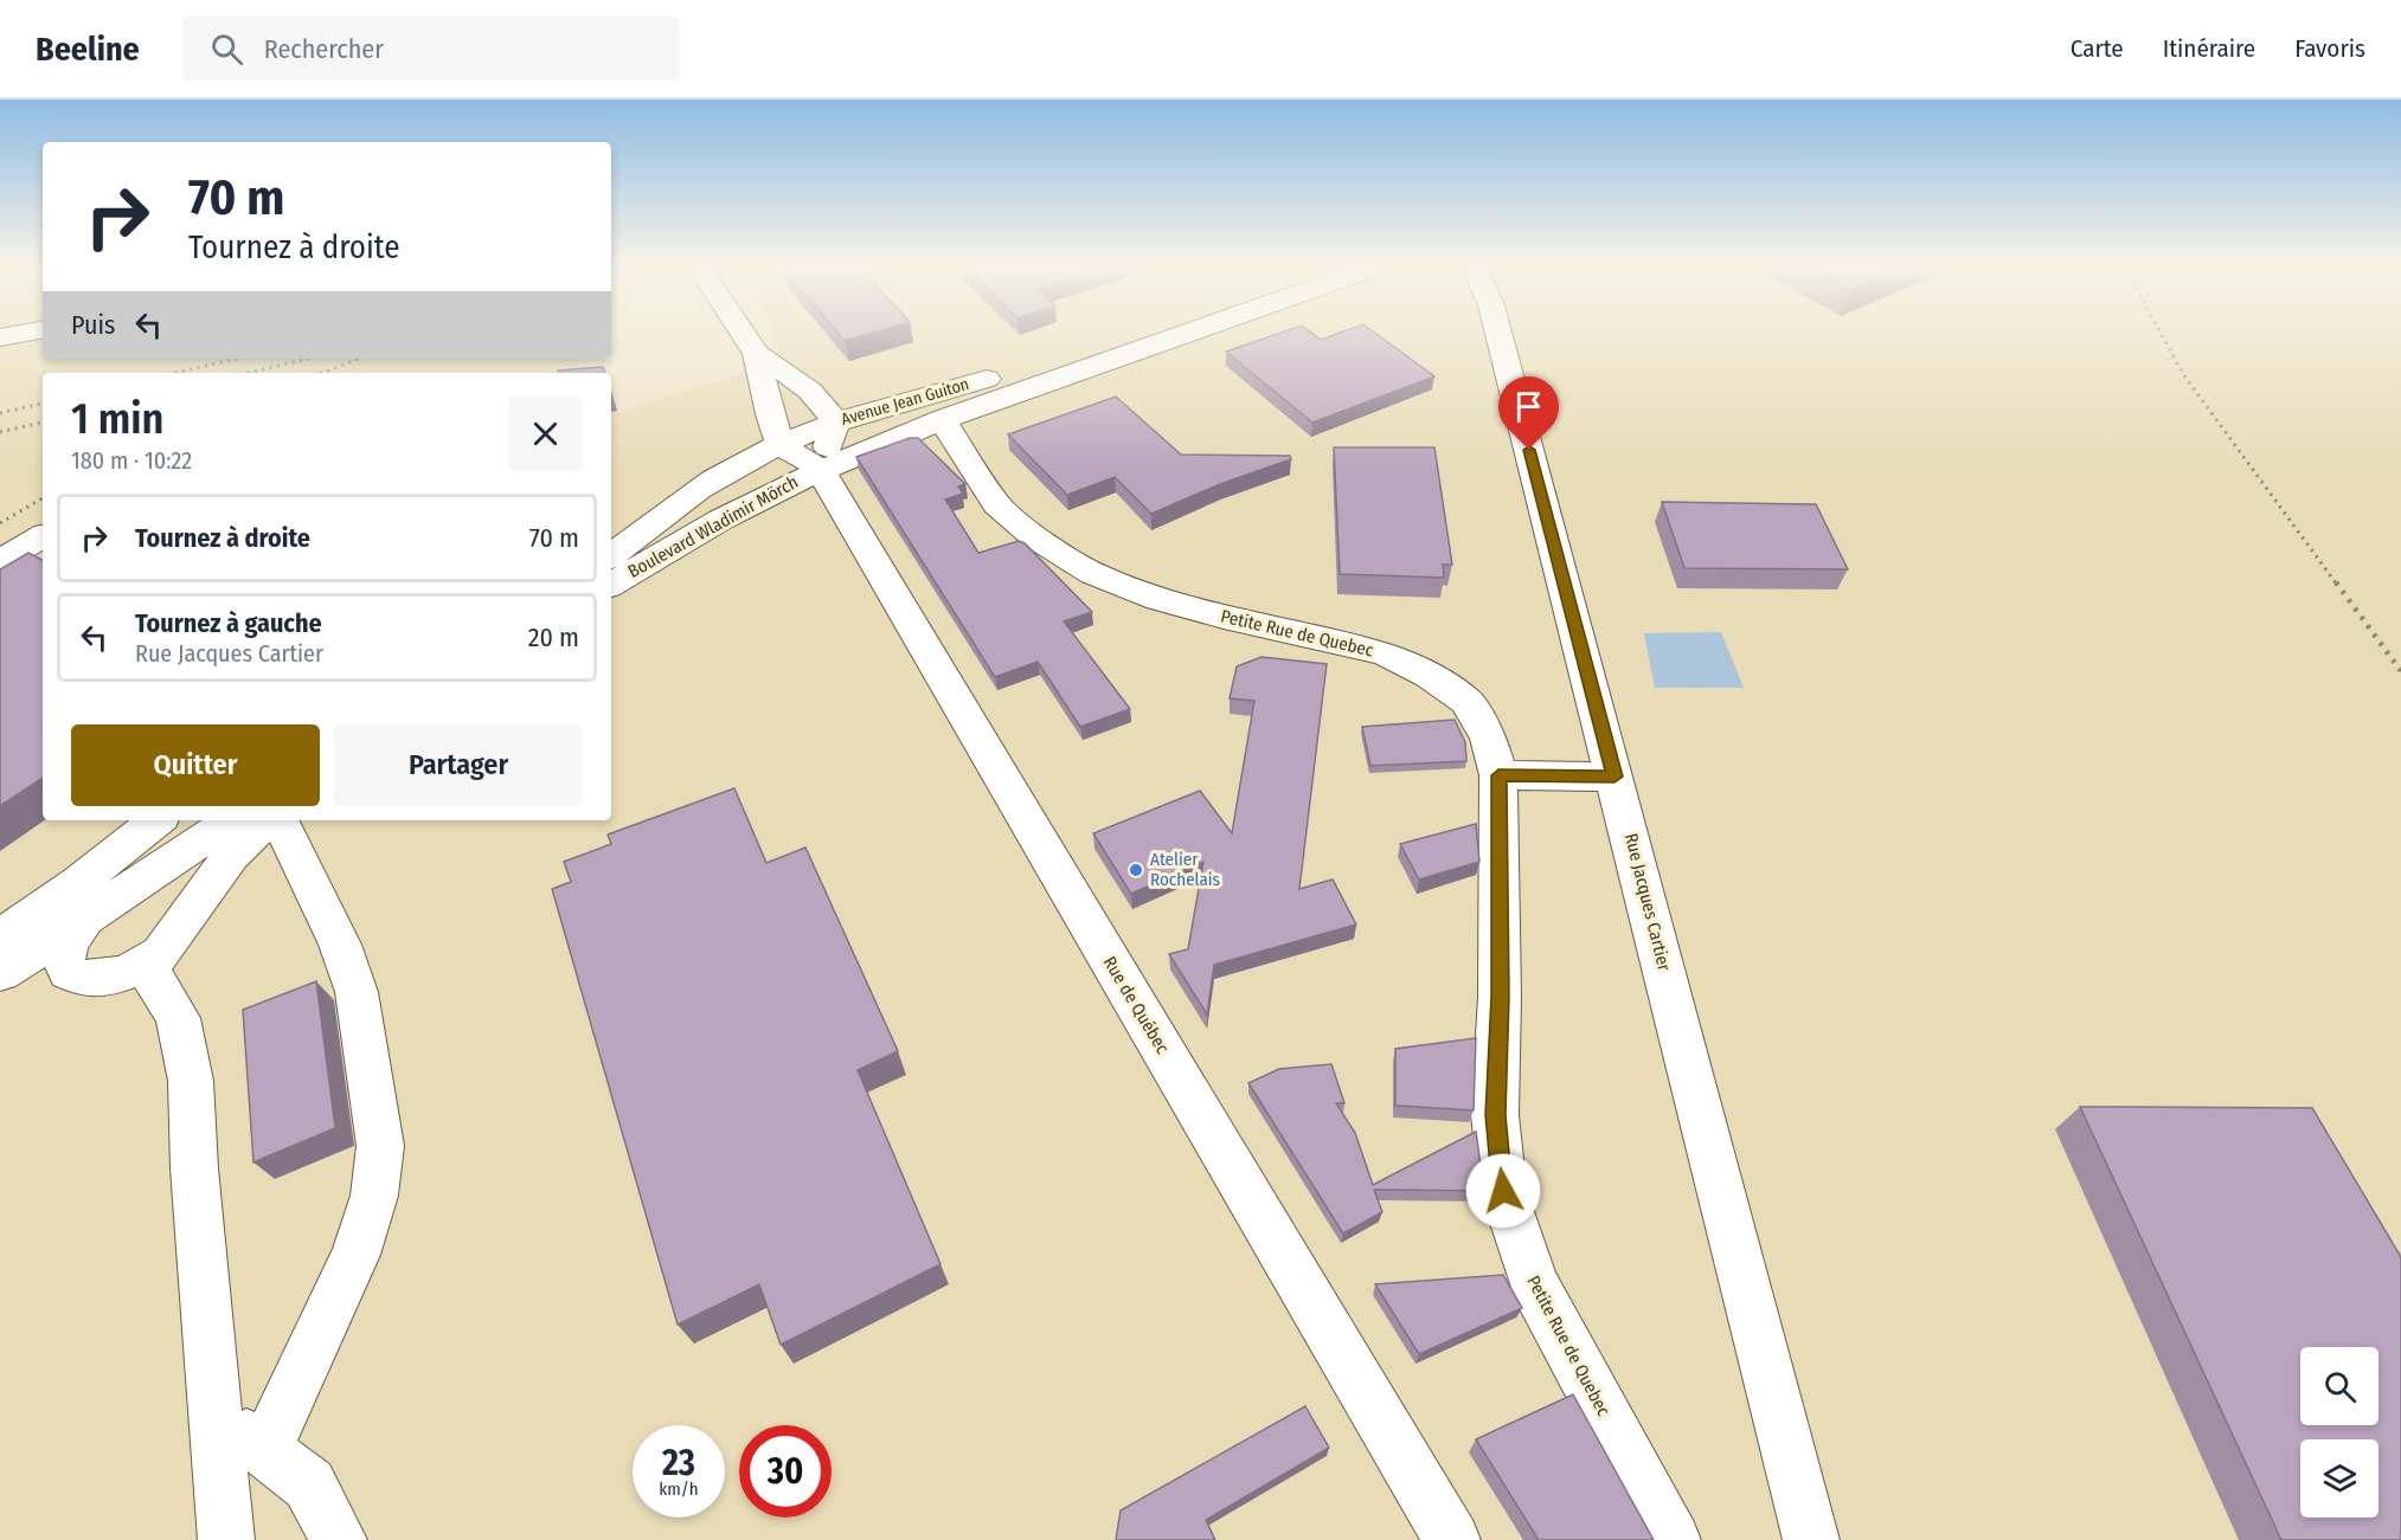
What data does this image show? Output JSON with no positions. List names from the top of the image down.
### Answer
{
  "streets": {
    "street": [
      "Avenue Jean Guiton",
      "Boulevard Wladimir Mörch",
      "Petite Rue de Quebec",
      "Rue Jacques Cartier",
      "Rue de Québec"
    ]
  },
  "crossings": [
    ["Avenue Jean Guiton", "Boulevard Wladimir Mörch"],
    ["Avenue Jean Guiton", "Petite Rue de Quebec"],
    ["Avenue Jean Guiton", "Rue de Québec"],
    ["Boulevard Wladimir Mörch", "Rue de Québec"]
  ],
  "places": ["Atelier Rochelais"],
  "page": {
    "header": "Beeline",
    "search": "Rechercher",
    "nav": ["Carte", "Itinéraire", "Favoris"],
    "turn": ["70 m", "Tournez à droite"],
    "then": "Puis",
    "heading": ["1 min", "180 m · 10:22"],
    "list": [
      {
        "name": "Tournez à droite",
        "value": "70 m"
      },
      {
        "name": "Tournez à gauche",
        "note": "Rue Jacques Cartier",
        "value": "20 m"
      }
    ],
    "buttons": ["Quitter", "Partager"],
    "speed": "23 km/h",
    "limit": "30"
  }
}
